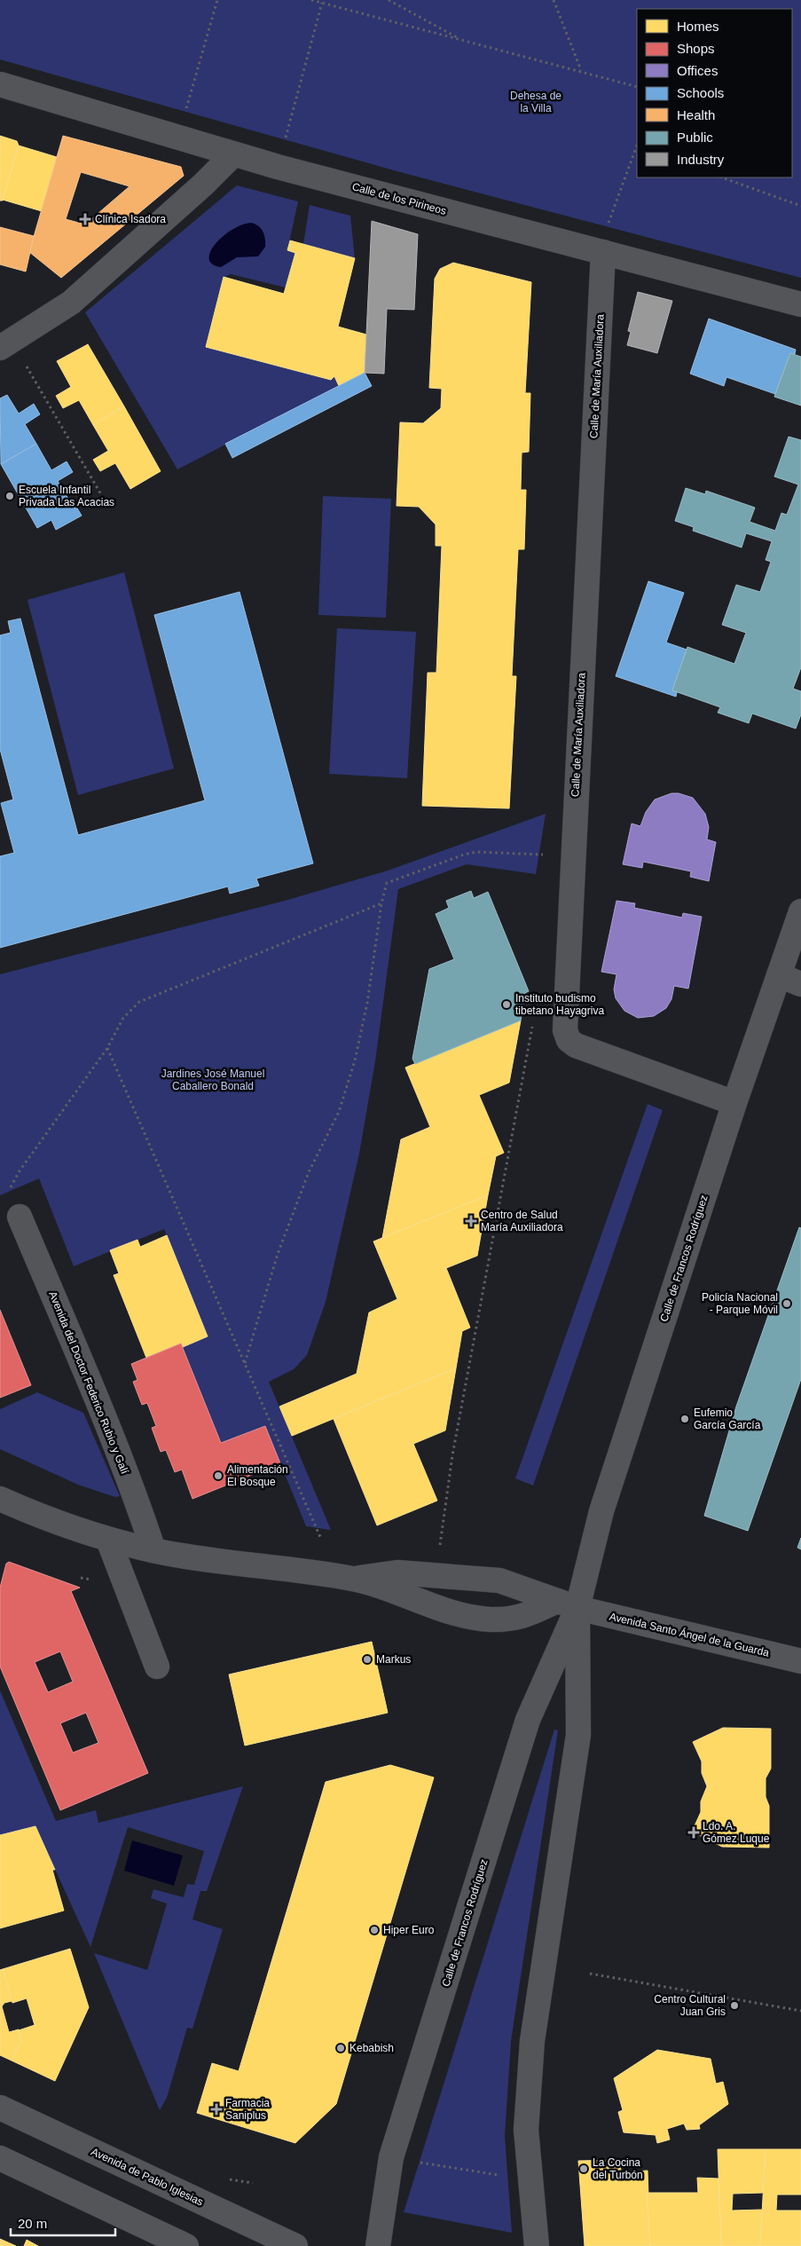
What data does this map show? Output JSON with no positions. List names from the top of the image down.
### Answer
{
  "streets": {
    "street": [
      "Calle de los Pirineos",
      "Calle de María Auxiliadora",
      "Calle de Francos Rodríguez",
      "Avenida del Doctor Federico Rubio y Galí",
      "Avenida Santo Ángel de la Guarda",
      "Avenida de Pablo Iglesias"
    ]
  },
  "crossings": [
    ["Calle de los Pirineos", "Calle de María Auxiliadora"],
    ["Calle de María Auxiliadora", "Calle de Francos Rodríguez"],
    ["Calle de Francos Rodríguez", "Avenida Santo Ángel de la Guarda"]
  ],
  "parks": ["Dehesa de la Villa", "Jardines José Manuel Caballero Bonald"],
  "places": {
    "health": [
      "Clínica Isadora",
      "Centro de Salud María Auxiliadora",
      "Ldo. A. Gómez Luque",
      "Farmacia Saniplus"
    ],
    "other": [
      "Escuela Infantil Privada Las Acacias",
      "Instituto budismo tibetano Hayagriva",
      "Policía Nacional - Parque Móvil",
      "Eufemio García García",
      "Alimentación El Bosque",
      "Markus",
      "Hiper Euro",
      "Centro Cultural Juan Gris",
      "Kebabish",
      "La Cocina del Turbón"
    ]
  },
  "legend": [
    "Homes",
    "Shops",
    "Offices",
    "Schools",
    "Health",
    "Public",
    "Industry"
  ],
  "scale_bar": "20 m"
}
